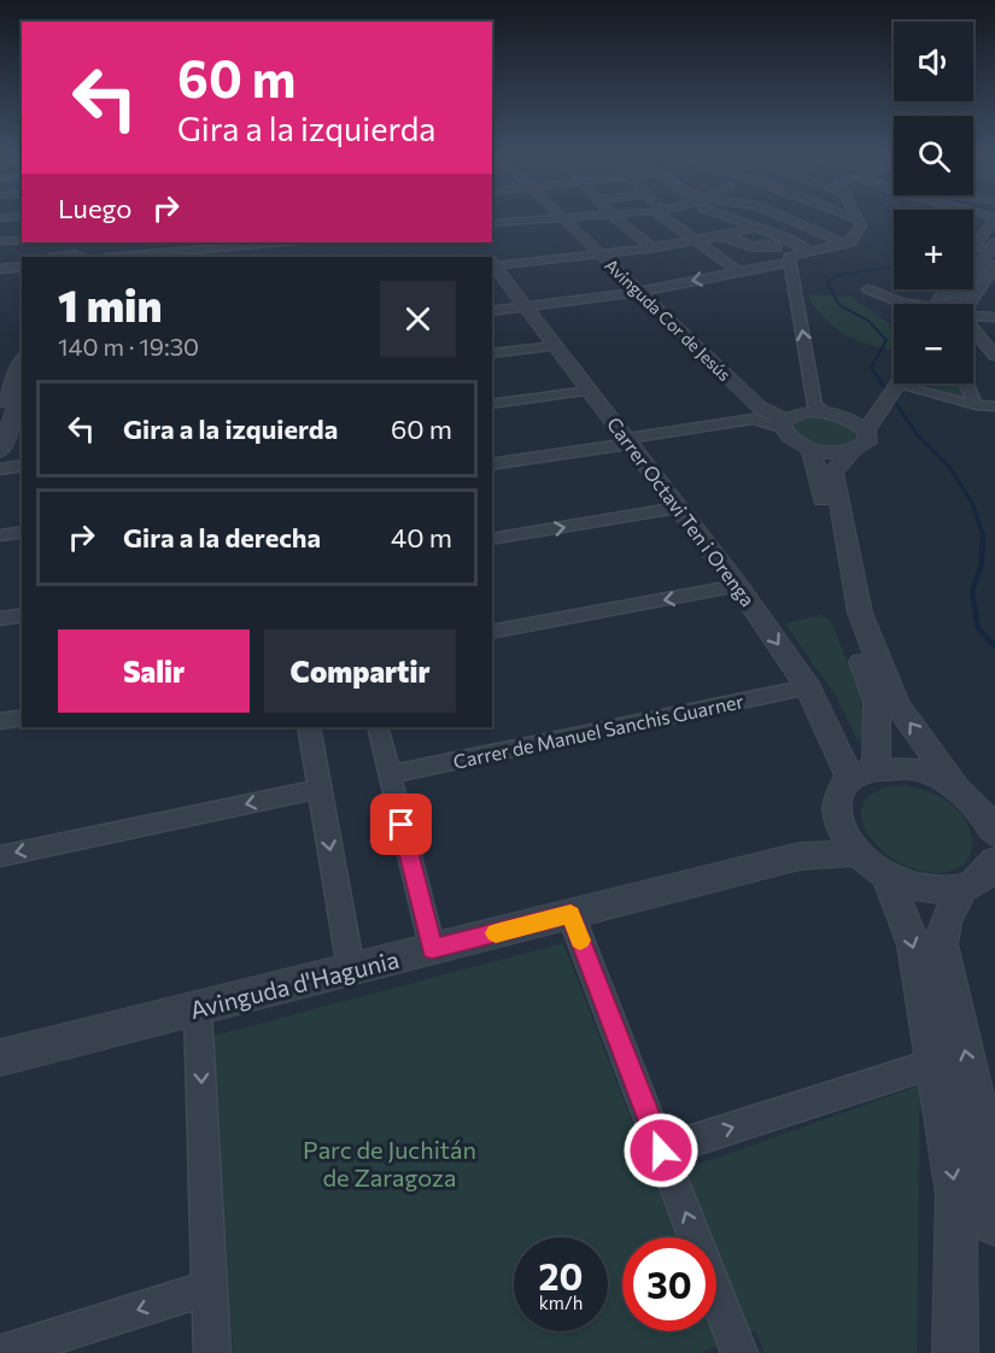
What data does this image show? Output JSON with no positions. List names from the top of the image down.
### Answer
{
  "streets": {
    "street": [
      "Avinguda Cor de Jesús",
      "Carrer Octavi Ten i Orenga",
      "Carrer de Manuel Sanchis Guarner",
      "Avinguda d'Hagunia"
    ]
  },
  "crossings": [
    ["Carrer Octavi Ten i Orenga", "Carrer de Manuel Sanchis Guarner"]
  ],
  "parks": ["Parc de Juchitán de Zaragoza"],
  "page": {
    "map_buttons": ["+", "−"],
    "turn": ["60 m", "Gira a la izquierda"],
    "then": "Luego",
    "heading": ["1 min", "140 m · 19:30"],
    "list": [
      {
        "name": "Gira a la izquierda",
        "value": "60 m"
      },
      {
        "name": "Gira a la derecha",
        "value": "40 m"
      }
    ],
    "buttons": ["Salir", "Compartir"],
    "speed": "20 km/h",
    "limit": "30"
  }
}
